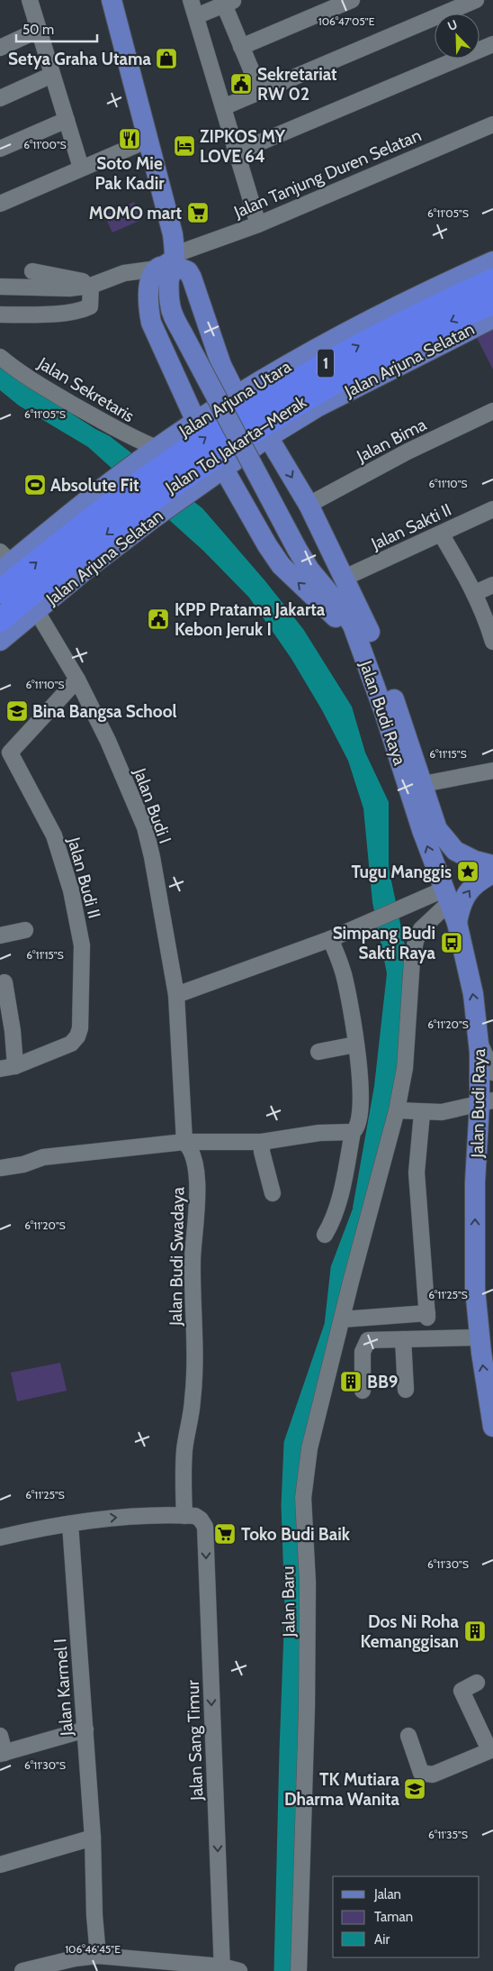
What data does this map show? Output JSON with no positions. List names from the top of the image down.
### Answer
{
  "streets": {
    "highway": ["1", "Jalan Tol Jakarta–Merak"],
    "main road": ["Jalan Arjuna Selatan", "Jalan Arjuna Utara", "Jalan Budi Raya"],
    "street": [
      "Jalan Tanjung Duren Selatan",
      "Jalan Sekretaris",
      "Jalan Bima",
      "Jalan Sakti II",
      "Jalan Budi I",
      "Jalan Budi II",
      "Jalan Budi Swadaya",
      "Jalan Baru",
      "Jalan Karmel I",
      "Jalan Sang Timur"
    ]
  },
  "crossings": [
    ["Jalan Arjuna Selatan", "Jalan Sekretaris"],
    ["Jalan Arjuna Selatan", "Jalan Arjuna Utara"],
    ["Jalan Arjuna Selatan", "Jalan Tol Jakarta–Merak"],
    ["Jalan Arjuna Selatan", "Jalan Budi Raya"],
    ["Jalan Arjuna Selatan", "Jalan Budi I"],
    ["Jalan Sekretaris", "Jalan Arjuna Utara"],
    ["Jalan Sekretaris", "Jalan Tol Jakarta–Merak"],
    ["Jalan Arjuna Utara", "Jalan Tol Jakarta–Merak"],
    ["Jalan Bima", "Jalan Budi Raya"],
    ["Jalan Sakti II", "Jalan Budi Raya"],
    ["Jalan Budi Raya", "Jalan Baru"],
    ["Jalan Budi I", "Jalan Budi II"],
    ["Jalan Budi I", "Jalan Budi Swadaya"],
    ["Jalan Budi Swadaya", "Jalan Sang Timur"]
  ],
  "one_way": ["Jalan Sang Timur"],
  "places": {
    "shop": ["Setya Graha Utama"],
    "public building": ["Sekretariat RW 02", "KPP Pratama Jakarta Kebon Jeruk I"],
    "restaurant": ["Soto Mie Pak Kadir"],
    "hotel": ["ZIPKOS MY LOVE 64"],
    "supermarket": ["MOMO mart", "Toko Budi Baik"],
    "sports": ["Absolute Fit"],
    "school or university": ["Bina Bangsa School", "TK Mutiara Dharma Wanita"],
    "place": ["Tugu Manggis"],
    "bus stop": ["Simpang Budi Sakti Raya"],
    "building": ["BB9", "Dos Ni Roha Kemanggisan"]
  },
  "legend": ["Jalan", "Taman", "Air"],
  "scale_bar": "50 m",
  "north": "top left",
  "coordinates": [
    "106°47'05\"E",
    "6°11'00\"S",
    "6°11'05\"S",
    "6°11'10\"S",
    "6°11'15\"S",
    "6°11'20\"S",
    "6°11'25\"S",
    "6°11'30\"S",
    "6°11'35\"S",
    "106°46'45\"E"
  ]
}
